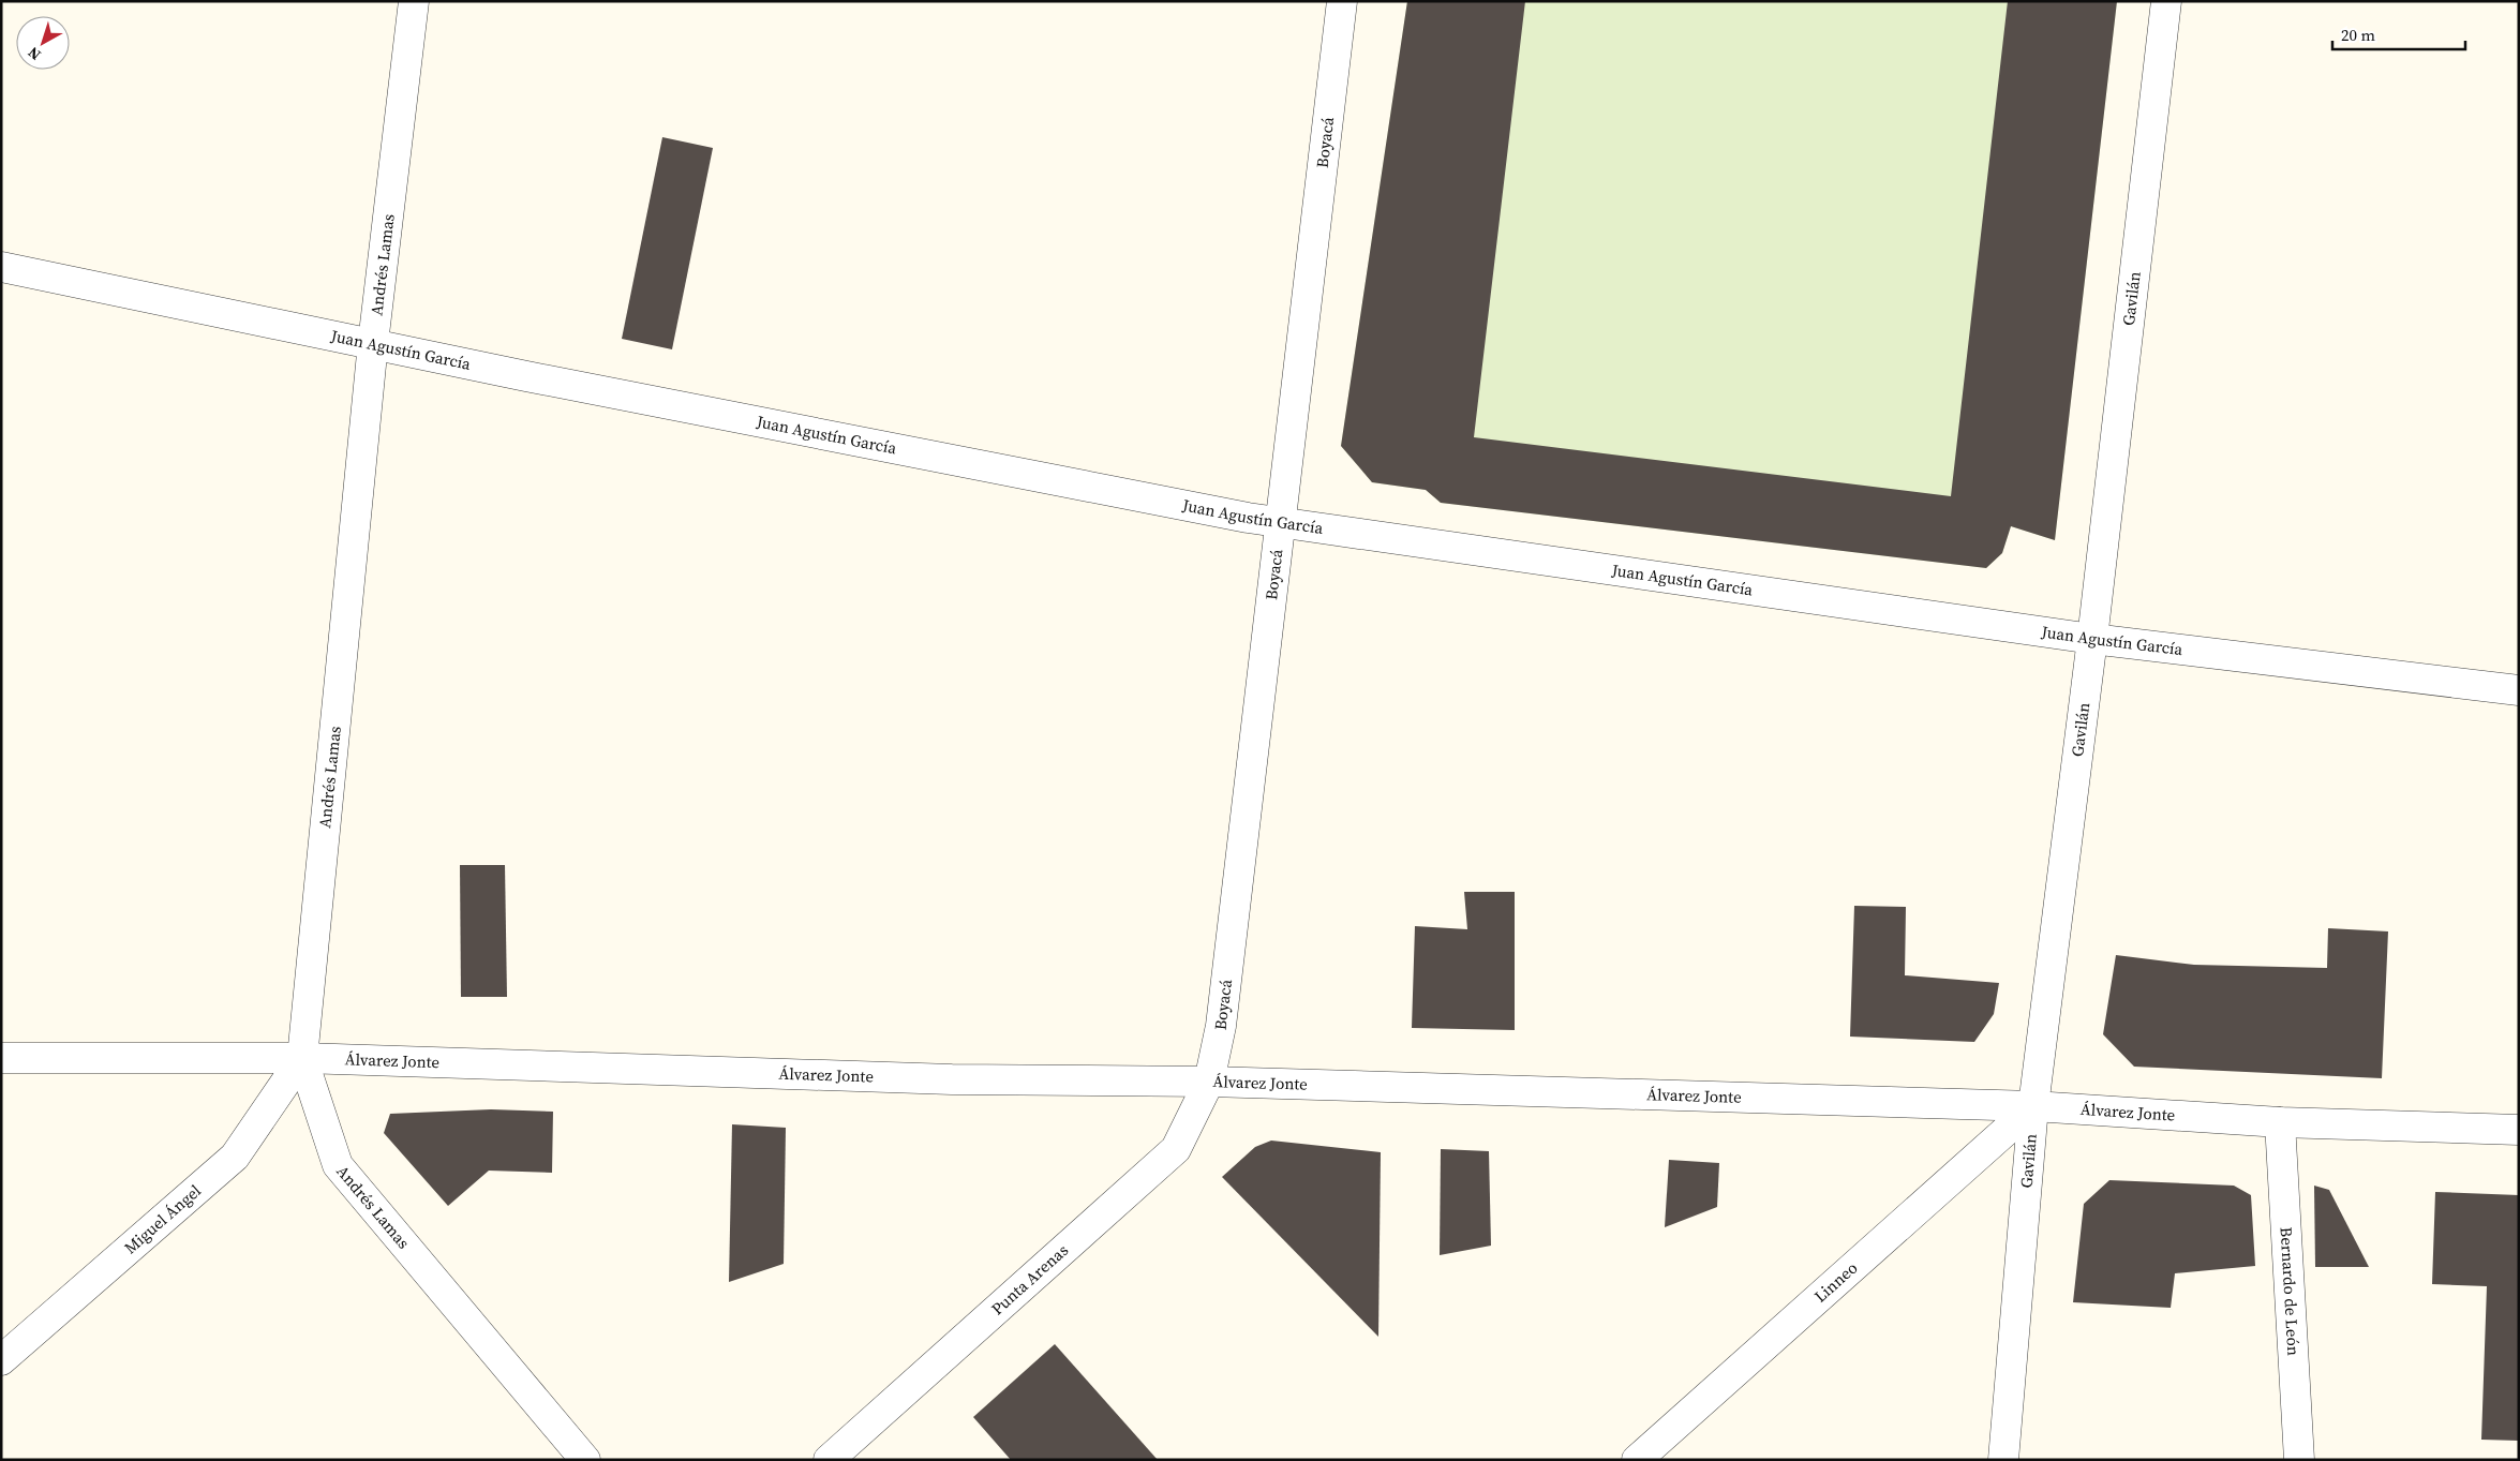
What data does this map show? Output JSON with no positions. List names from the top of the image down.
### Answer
{
  "streets": {
    "street": [
      "Boyacá",
      "Andrés Lamas",
      "Gavilán",
      "Juan Agustín García",
      "Álvarez Jonte",
      "Miguel Ángel",
      "Punta Arenas",
      "Linneo",
      "Bernardo de León"
    ]
  },
  "crossings": [
    ["Boyacá", "Juan Agustín García"],
    ["Boyacá", "Álvarez Jonte"],
    ["Boyacá", "Punta Arenas"],
    ["Andrés Lamas", "Juan Agustín García"],
    ["Andrés Lamas", "Álvarez Jonte"],
    ["Andrés Lamas", "Miguel Ángel"],
    ["Gavilán", "Juan Agustín García"],
    ["Gavilán", "Álvarez Jonte"],
    ["Gavilán", "Linneo"],
    ["Álvarez Jonte", "Miguel Ángel"],
    ["Álvarez Jonte", "Punta Arenas"],
    ["Álvarez Jonte", "Linneo"],
    ["Álvarez Jonte", "Bernardo de León"]
  ],
  "scale_bar": "20 m",
  "north": "bottom left"
}
